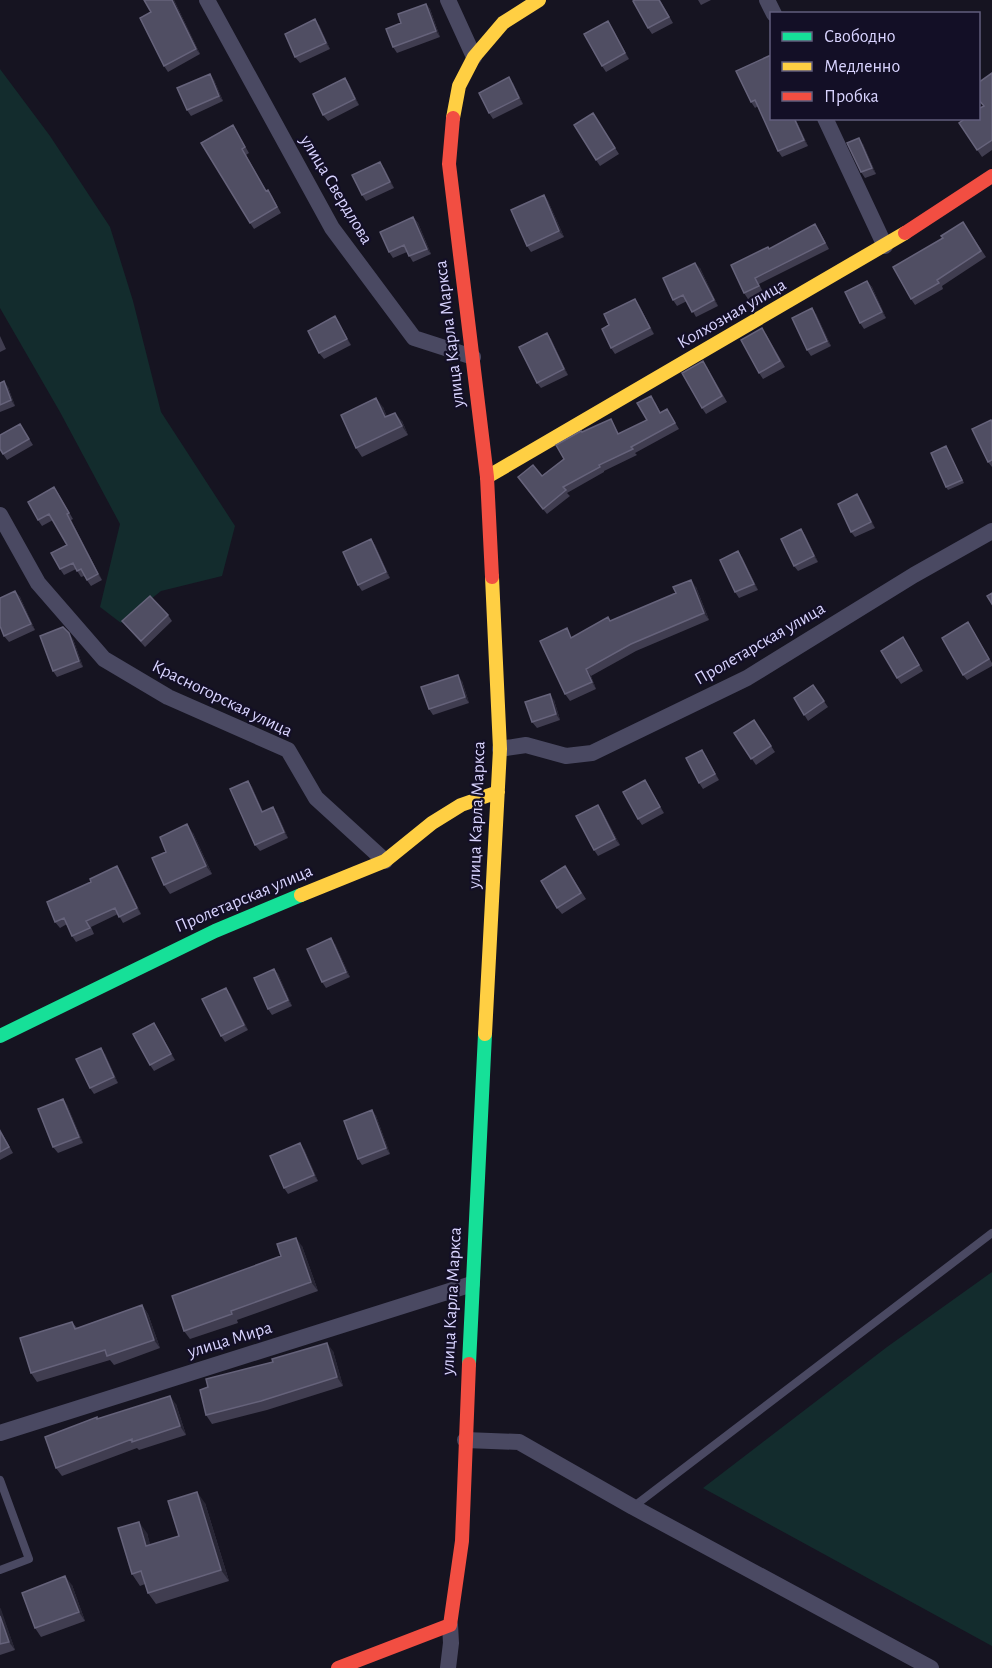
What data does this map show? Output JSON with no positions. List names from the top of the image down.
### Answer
{
  "streets": {
    "street": [
      "улица Свердлова",
      "Колхозная улица",
      "улица Карла Маркса",
      "Пролетарская улица",
      "Красногорская улица",
      "улица Мира"
    ]
  },
  "crossings": [
    ["улица Свердлова", "улица Карла Маркса"],
    ["Колхозная улица", "улица Карла Маркса"],
    ["улица Карла Маркса", "Пролетарская улица"],
    ["улица Карла Маркса", "улица Мира"],
    ["Пролетарская улица", "Красногорская улица"]
  ],
  "legend": ["Свободно", "Медленно", "Пробка"]
}
